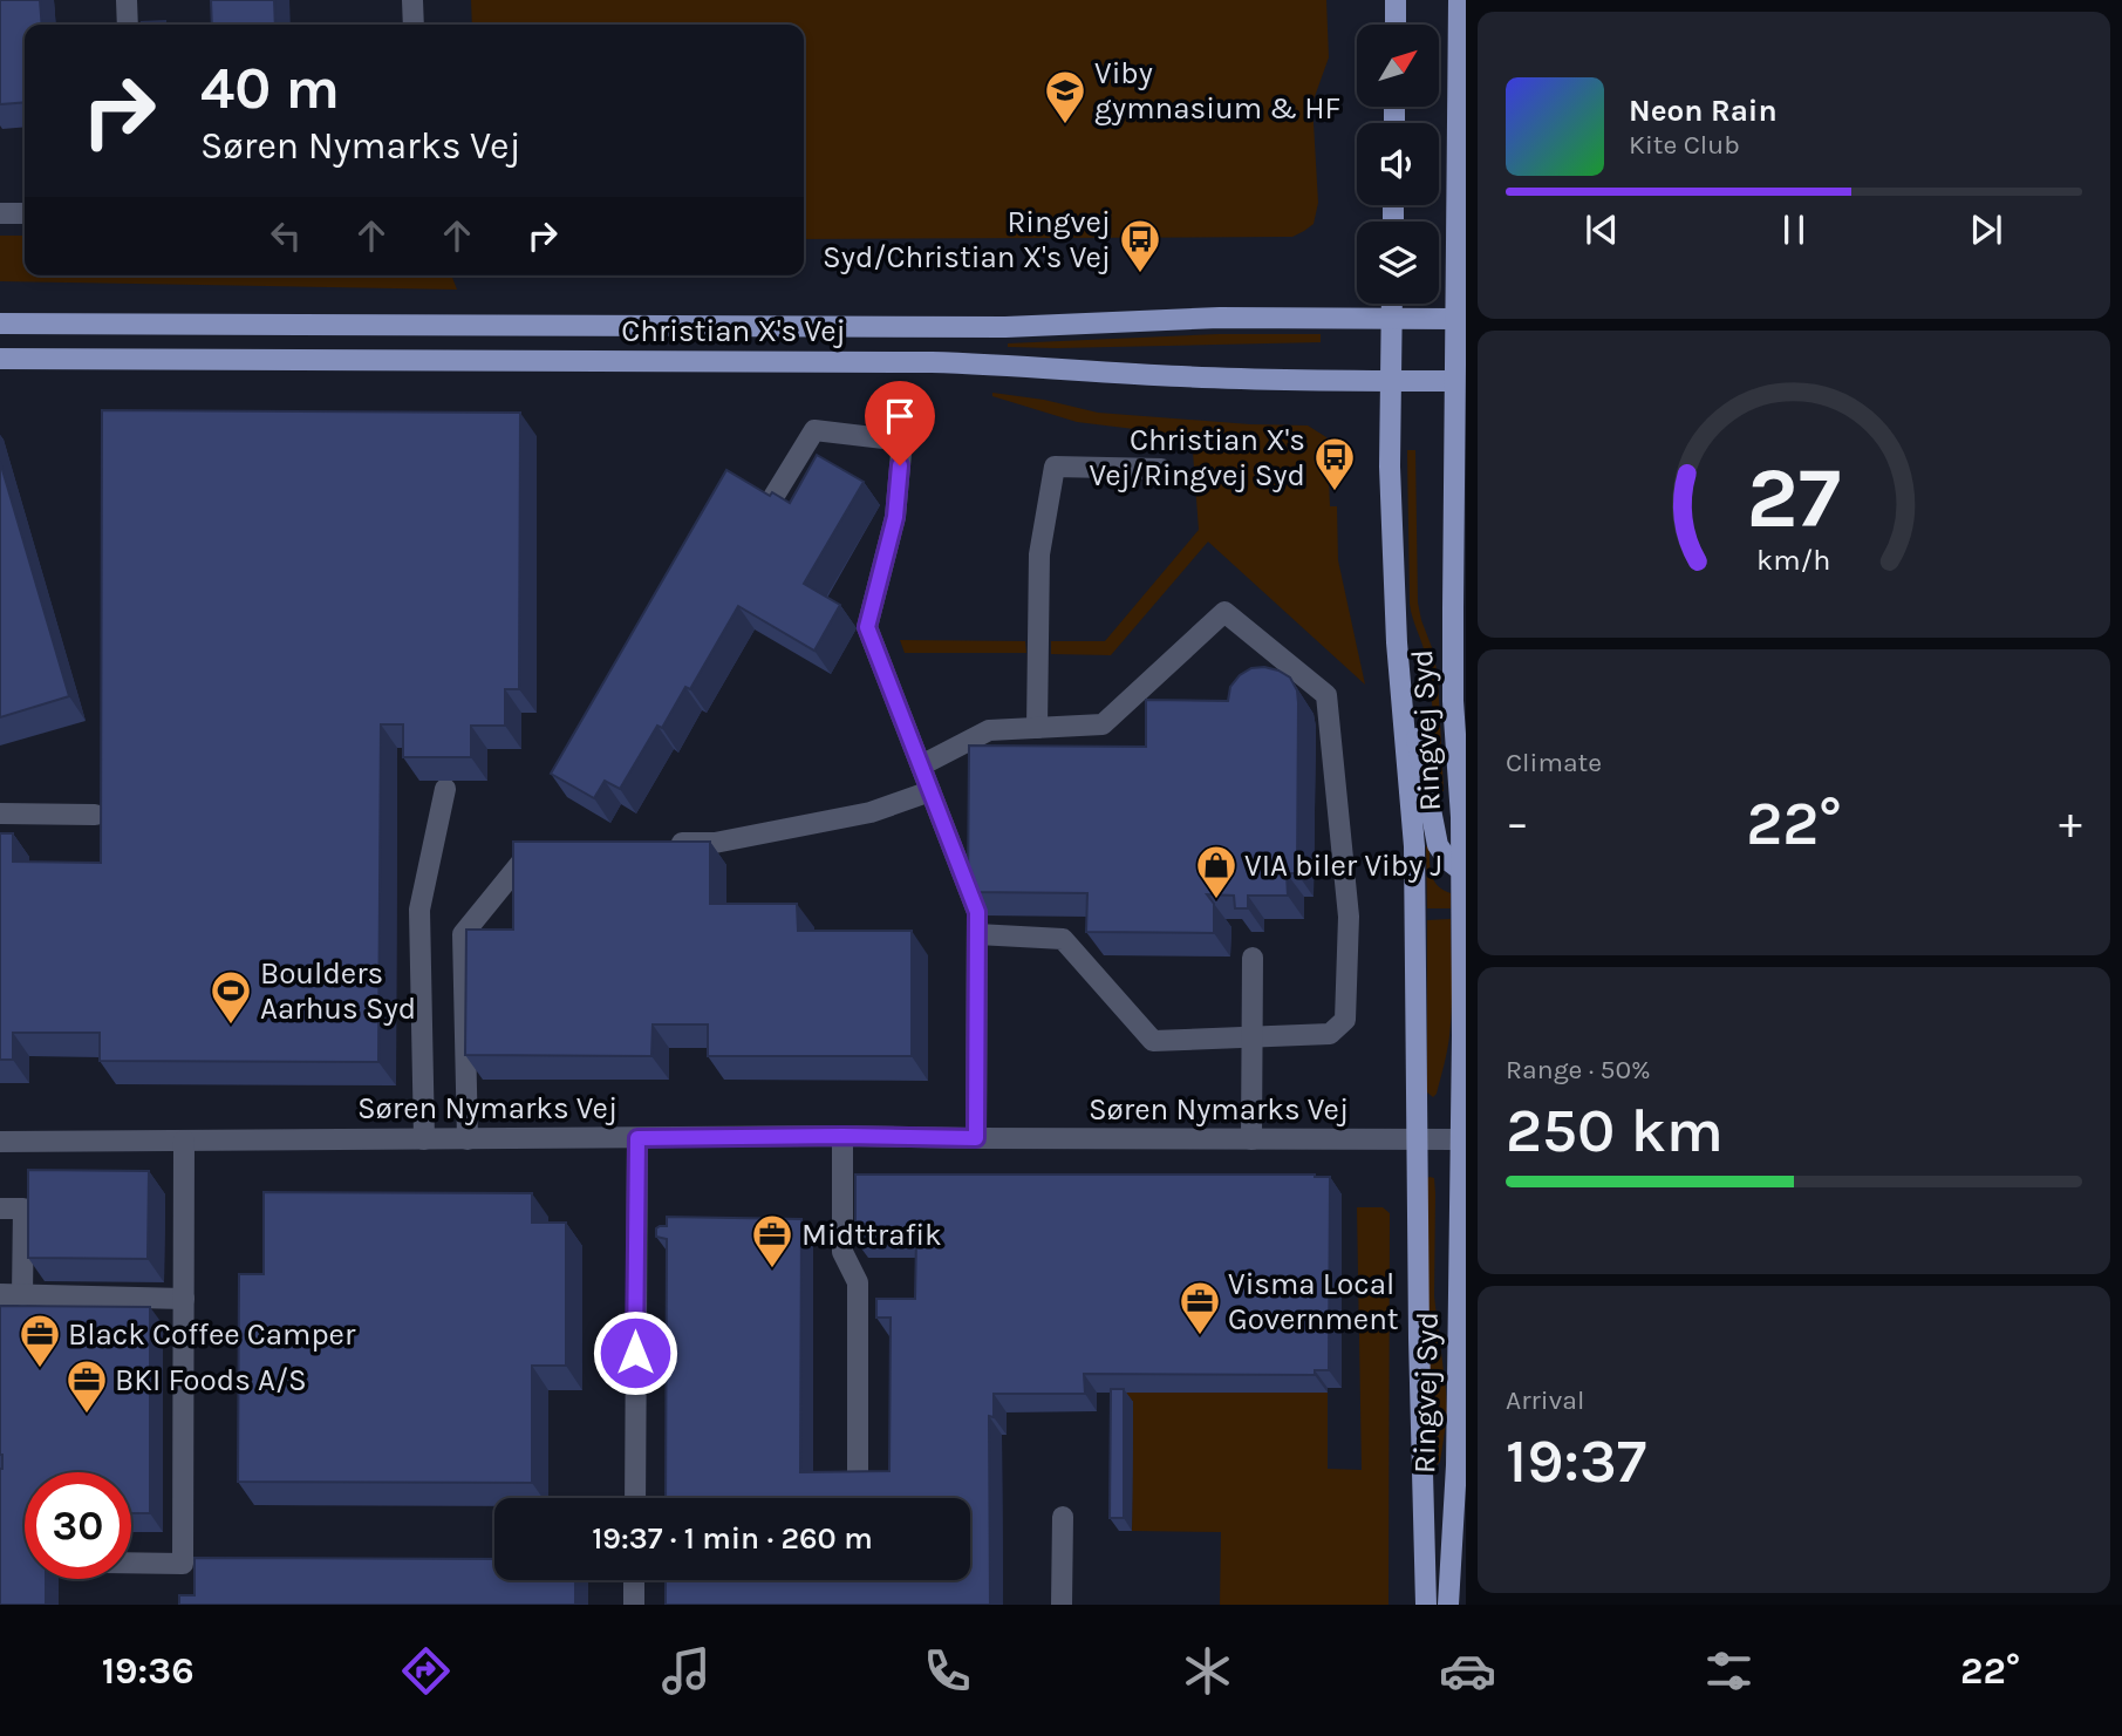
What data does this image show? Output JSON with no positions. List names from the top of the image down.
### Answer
{
  "streets": {
    "main road": ["Christian X's Vej", "Ringvej Syd"],
    "street": ["Søren Nymarks Vej"]
  },
  "crossings": [
    ["Christian X's Vej", "Ringvej Syd"],
    ["Ringvej Syd", "Søren Nymarks Vej"]
  ],
  "places": {
    "school or university": ["Viby gymnasium & HF"],
    "bus stop": ["Ringvej Syd/Christian X's Vej", "Christian X's Vej/Ringvej Syd"],
    "shop": ["VIA biler Viby J"],
    "sports": ["Boulders Aarhus Syd"],
    "office": [
      "Midttrafik",
      "Visma Local Government",
      "Black Coffee Camper",
      "BKI Foods A/S"
    ]
  },
  "north": "top right",
  "page": {
    "turn": ["40 m", "Søren Nymarks Vej"],
    "song": ["Neon Rain", "Kite Club"],
    "tile": [
      "Climate",
      ["Range · 50%", "250 km"],
      ["Arrival", "19:37"]
    ],
    "heat": ["−", "22°", "+"],
    "limit": "30",
    "trip": "19:37 · 1 min · 260 m",
    "tabs": ["19:36", "22°"],
    "gauge": ["27", "km/h"]
  }
}
